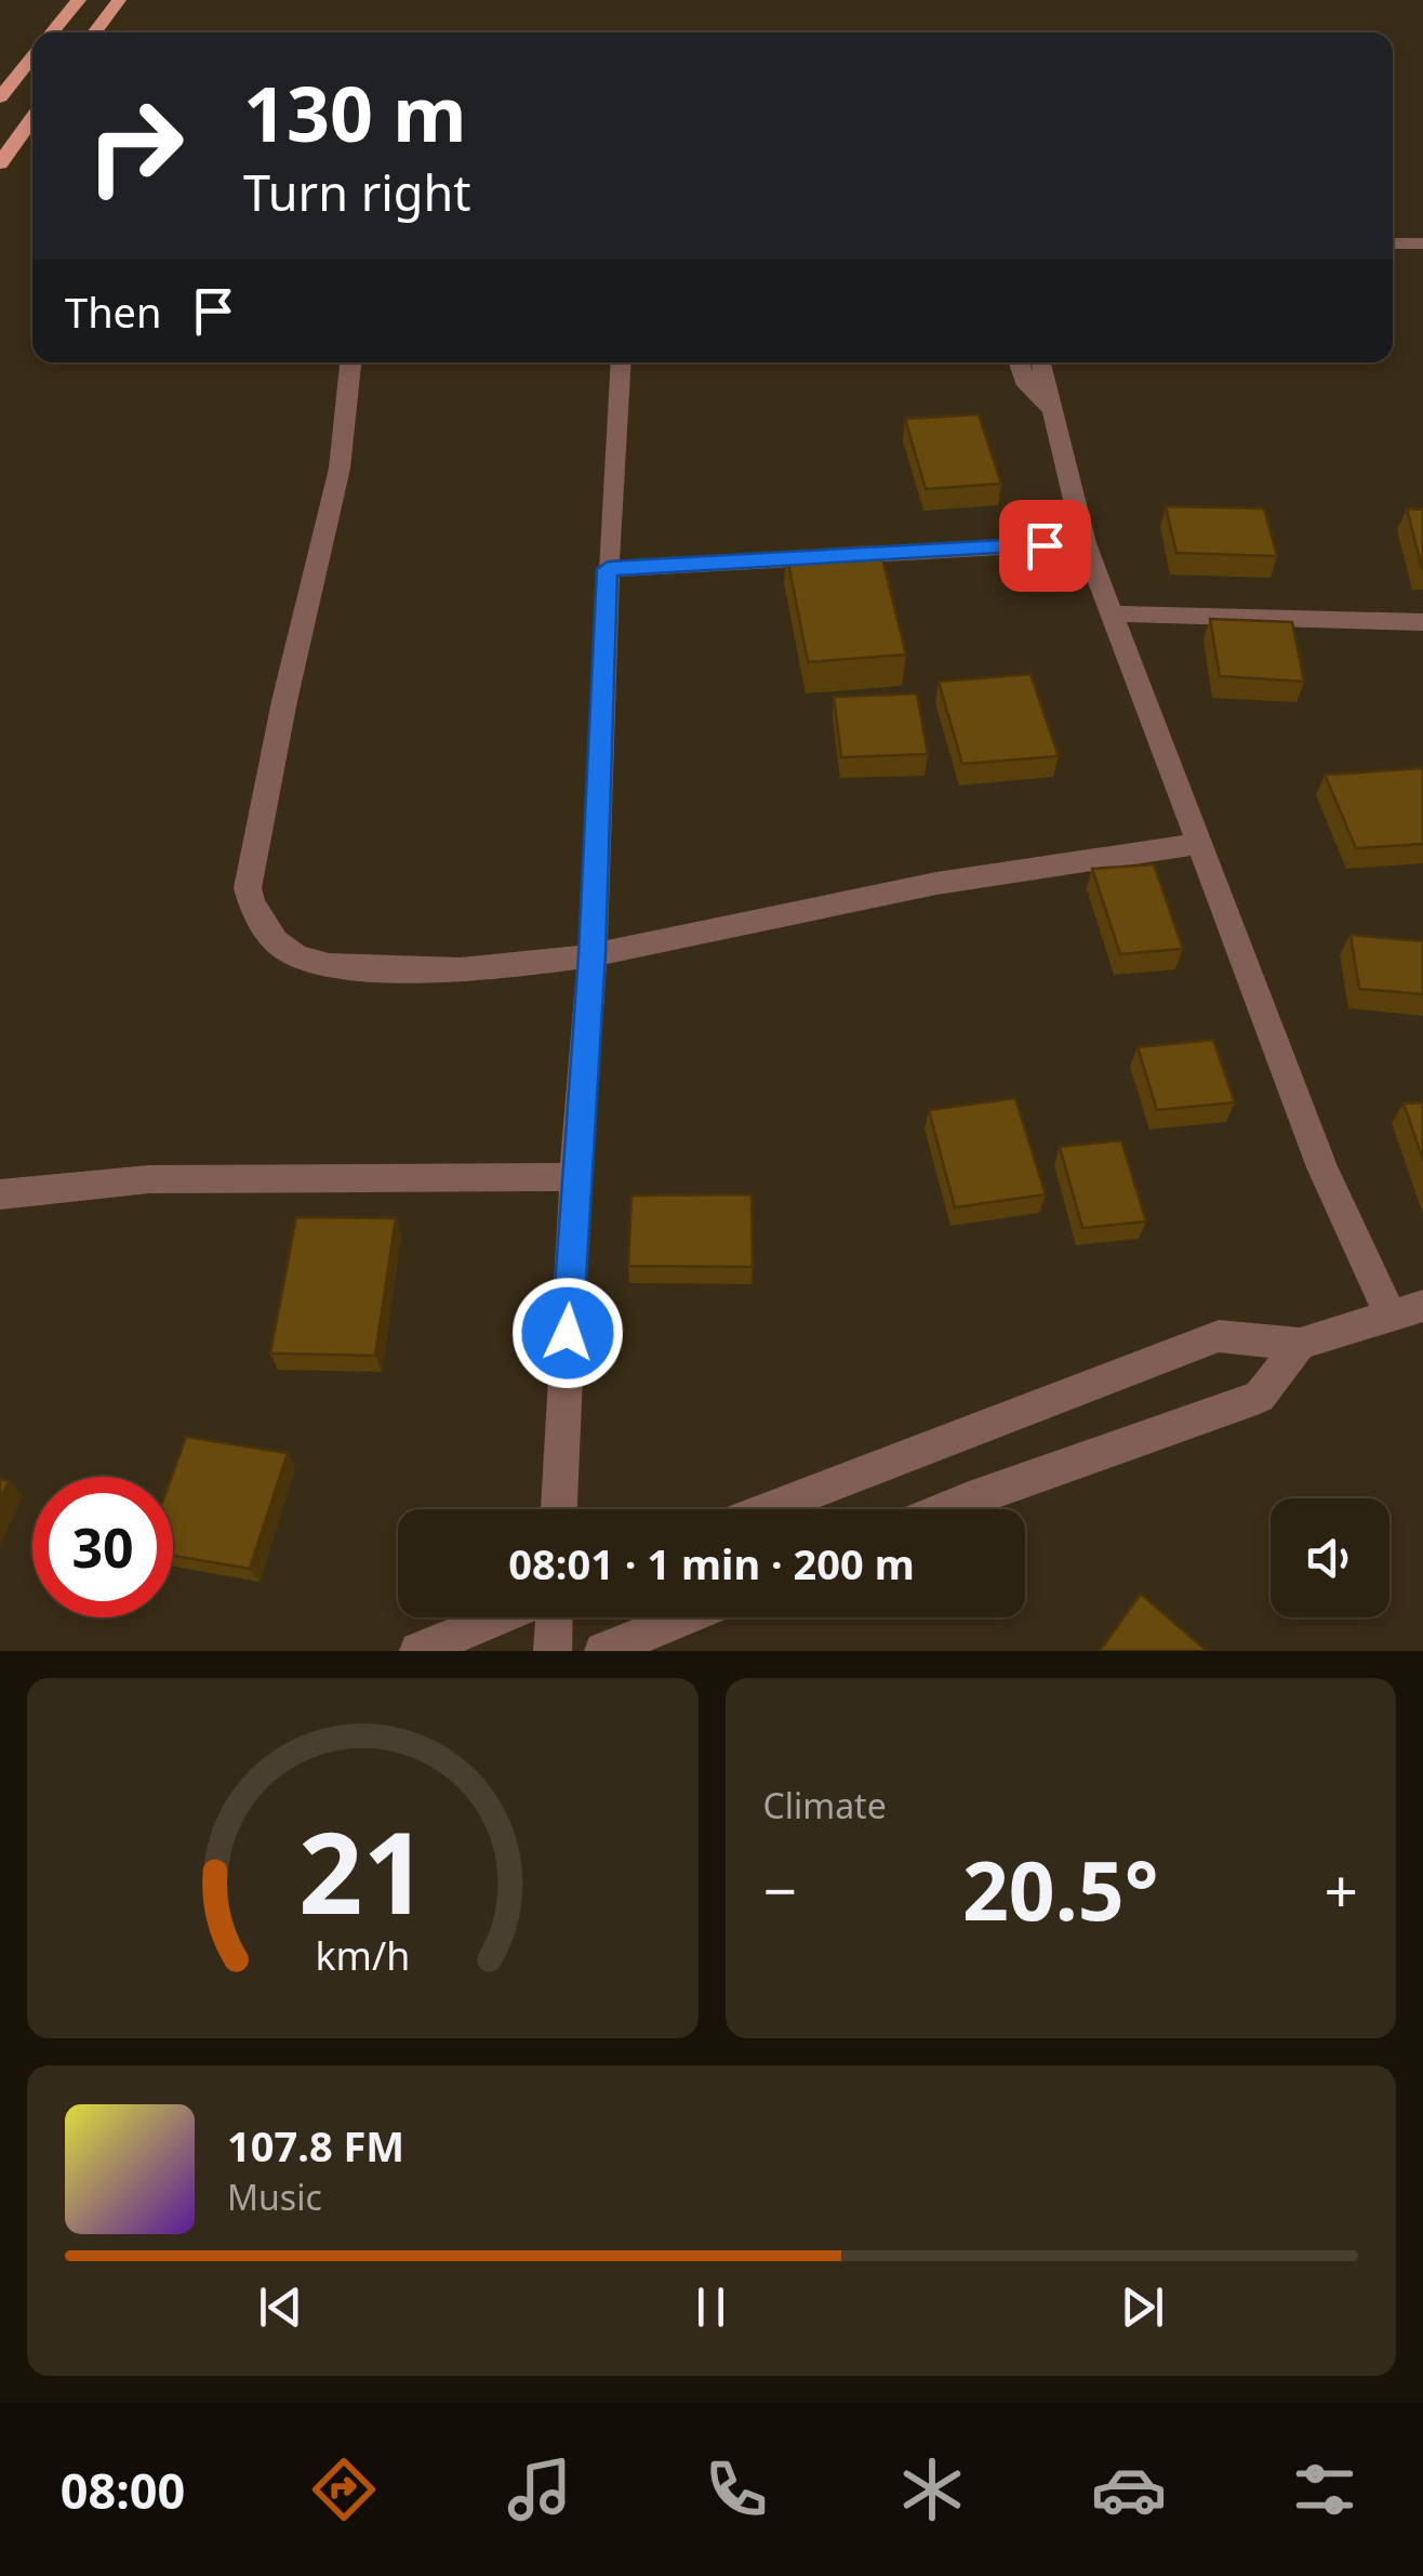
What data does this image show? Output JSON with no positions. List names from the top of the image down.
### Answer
{
  "page": {
    "turn": ["130 m", "Turn right"],
    "then": "Then",
    "limit": "30",
    "trip": "08:01 · 1 min · 200 m",
    "tile": "Climate",
    "heat": ["−", "20.5°", "+"],
    "song": ["107.8 FM", "Music"],
    "tabs": "08:00",
    "gauge": ["21", "km/h"]
  }
}
